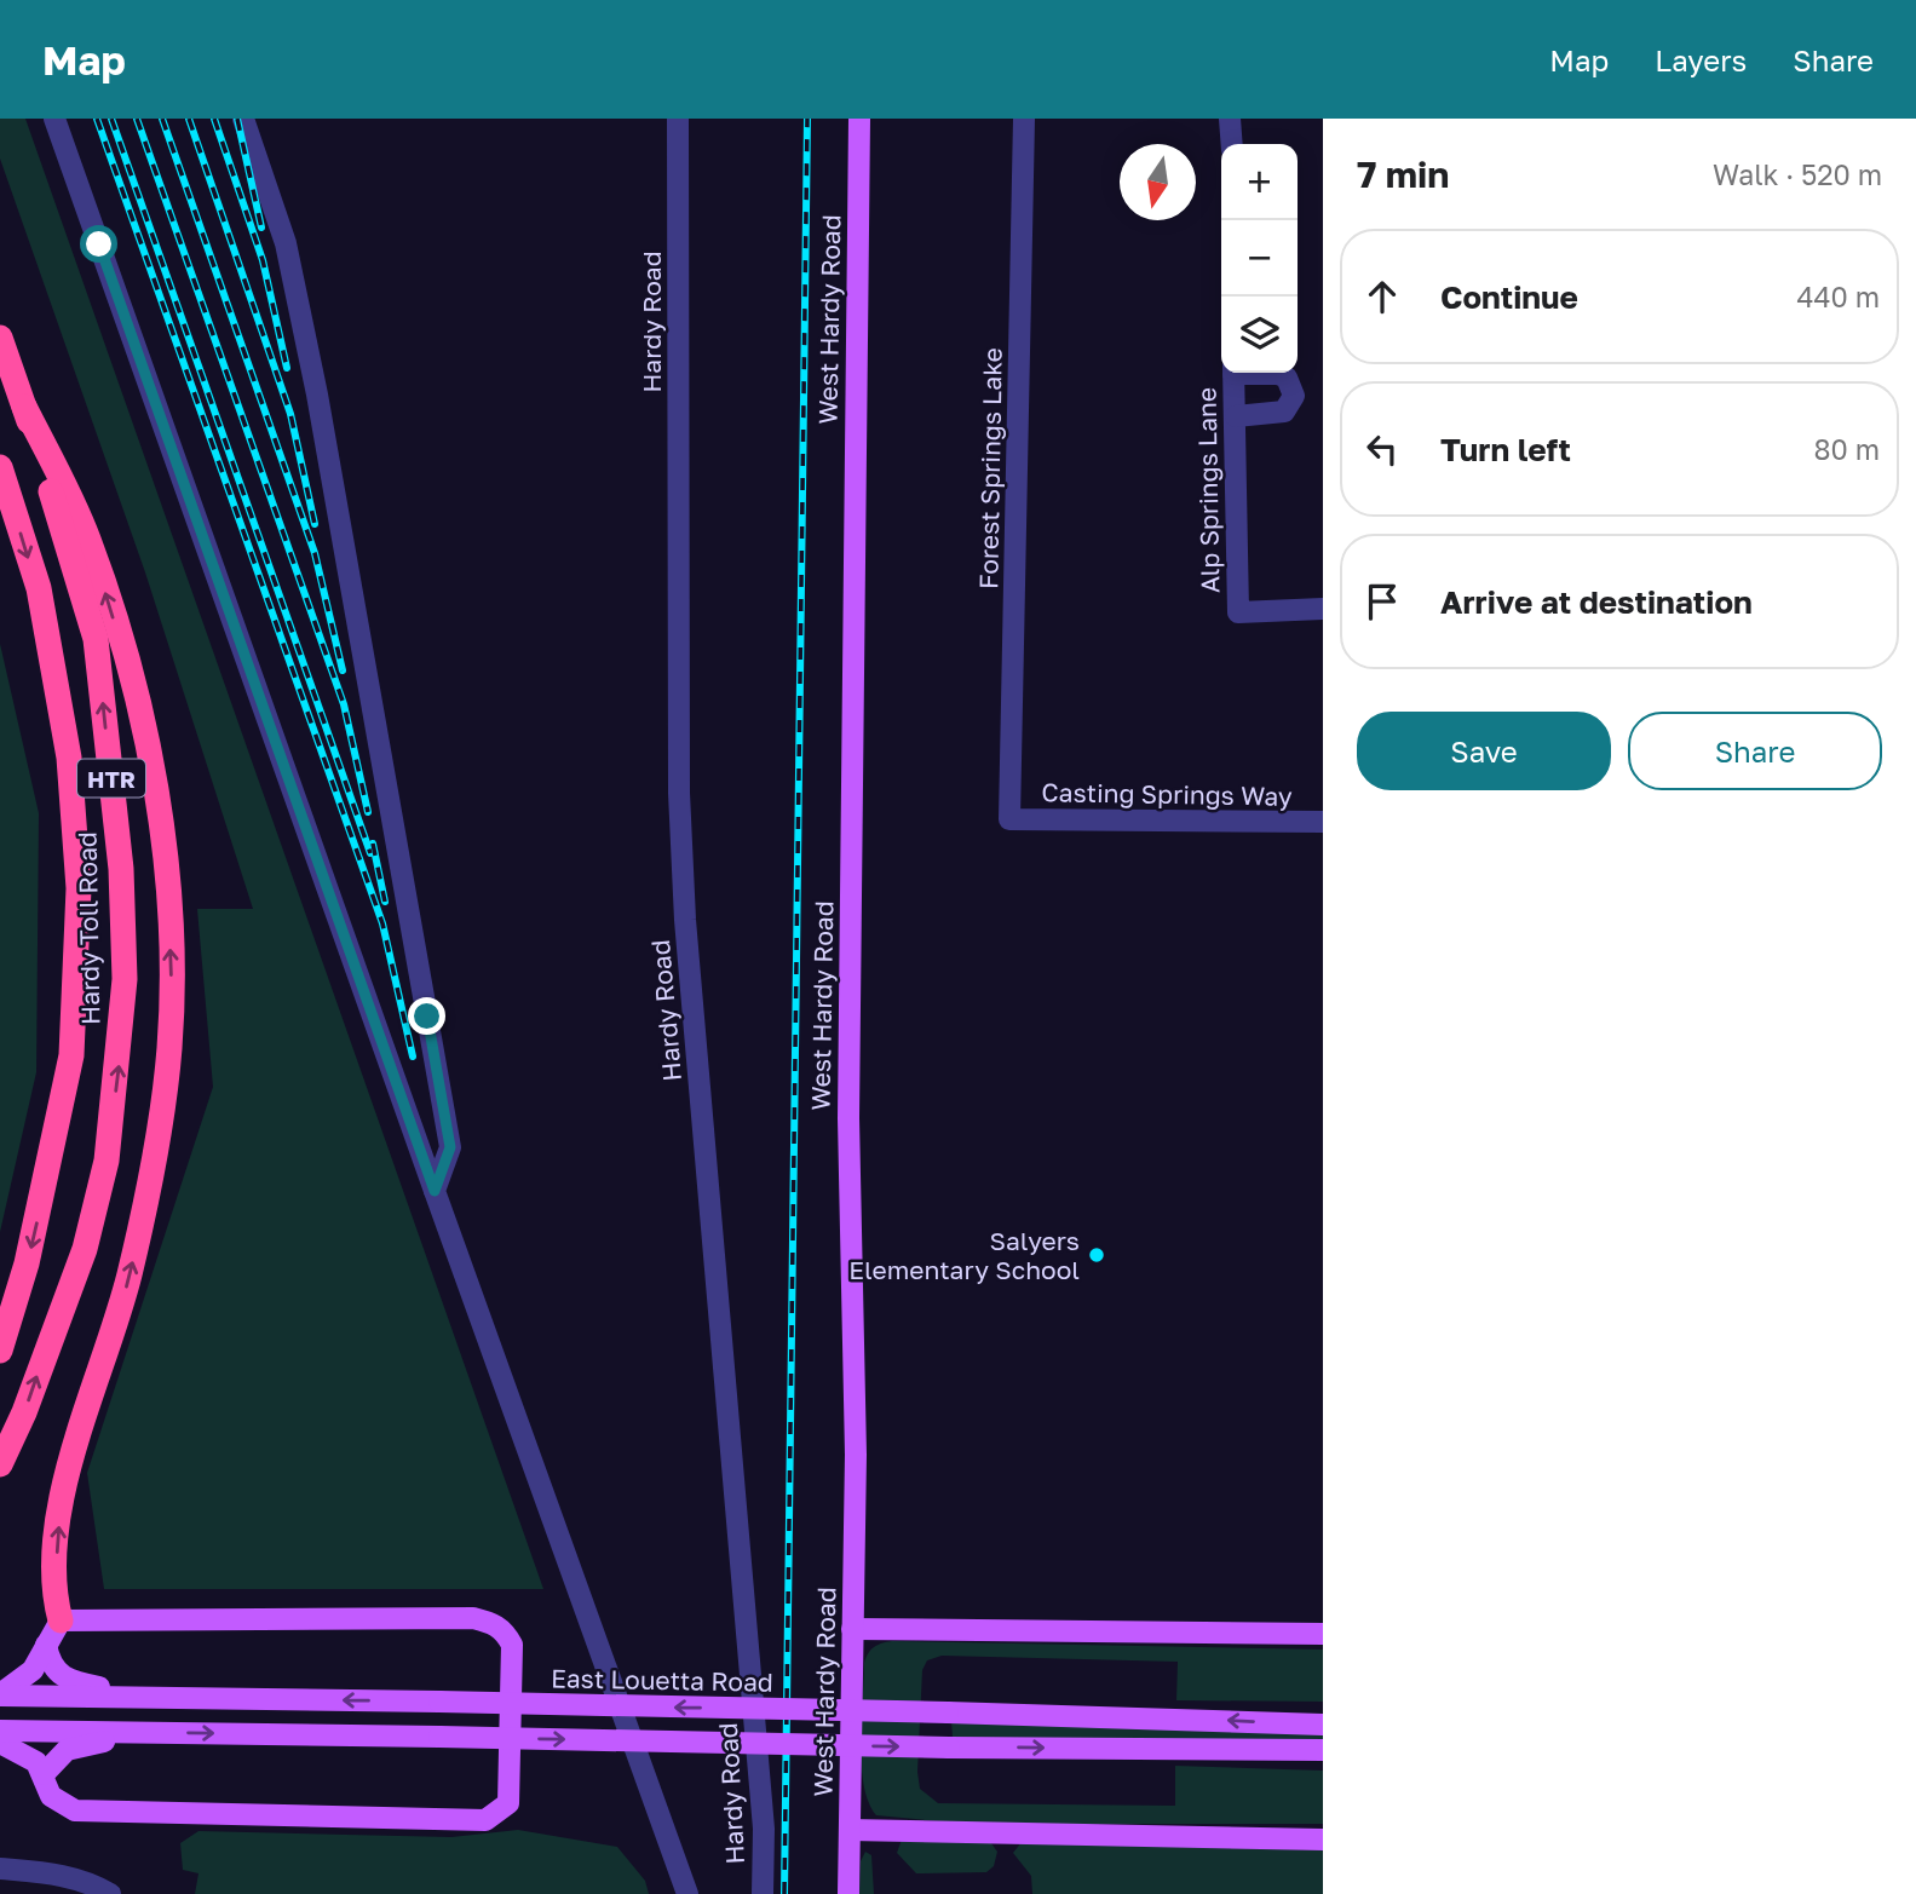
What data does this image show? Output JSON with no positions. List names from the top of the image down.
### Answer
{
  "streets": {
    "highway": ["HTR", "Hardy Toll Road"],
    "main road": ["West Hardy Road", "East Louetta Road"],
    "street": [
      "Hardy Road",
      "Forest Springs Lake",
      "Alp Springs Lane",
      "Casting Springs Way"
    ]
  },
  "crossings": [
    ["Forest Springs Lake", "Casting Springs Way"]
  ],
  "places": ["Salyers Elementary School"],
  "north": "bottom",
  "page": {
    "header": "Map",
    "nav": ["Map", "Layers", "Share"],
    "heading": ["7 min", "Walk · 520 m"],
    "map_buttons": ["+", "−"],
    "list": [
      ["Continue", "440 m"],
      ["Turn left", "80 m"],
      "Arrive at destination"
    ],
    "buttons": ["Save", "Share"]
  }
}
